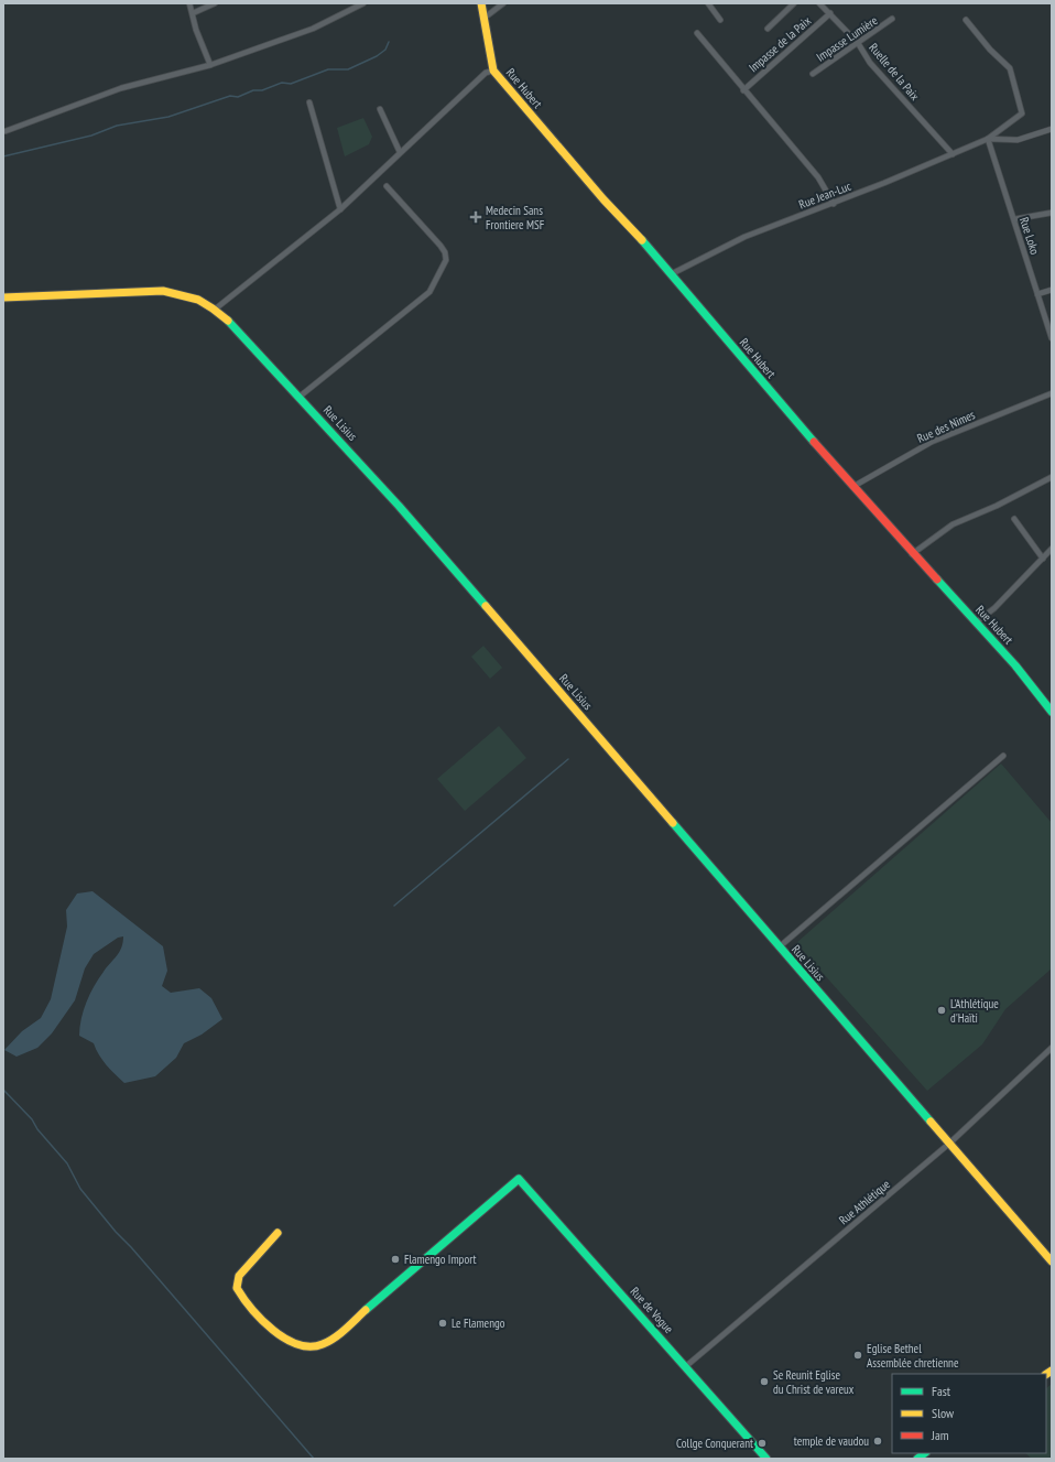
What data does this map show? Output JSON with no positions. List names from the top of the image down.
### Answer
{
  "streets": {
    "street": [
      "Impasse Lumière",
      "Impasse de la Paix",
      "Ruelle de la Paix",
      "Rue Hubert",
      "Rue Jean-Luc",
      "Rue Loko",
      "Rue Lisius",
      "Rue des Nimes",
      "Rue Athlétique",
      "Rue de Vogue"
    ]
  },
  "crossings": [
    ["Impasse Lumière", "Ruelle de la Paix"],
    ["Impasse de la Paix", "Ruelle de la Paix"],
    ["Ruelle de la Paix", "Rue Jean-Luc"],
    ["Rue Hubert", "Rue Jean-Luc"],
    ["Rue Hubert", "Rue des Nimes"],
    ["Rue Jean-Luc", "Rue Loko"],
    ["Rue Lisius", "Rue Athlétique"],
    ["Rue Athlétique", "Rue de Vogue"]
  ],
  "places": {
    "health": ["Medecin Sans Frontiere MSF"],
    "other": [
      "L'Athlétique d'Haïti",
      "Flamengo Import",
      "Le Flamengo",
      "Eglise Bethel Assemblée chretienne",
      "Se Reunit Eglise du Christ de vareux",
      "temple de vaudou",
      "Collge Conquerant"
    ]
  },
  "legend": ["Fast", "Slow", "Jam"]
}
